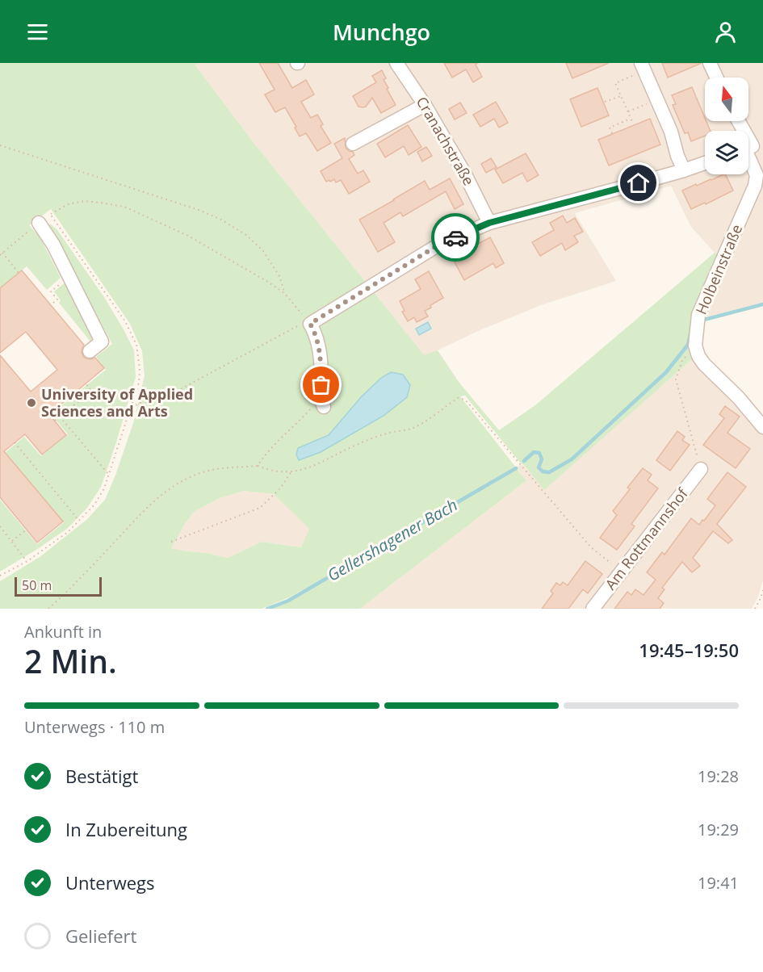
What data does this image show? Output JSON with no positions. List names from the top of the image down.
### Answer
{
  "streets": {
    "street": ["Cranachstraße", "Holbeinstraße", "Am Rottmannshof"]
  },
  "water": ["Gellershagener Bach"],
  "places": ["University of Applied Sciences and Arts"],
  "scale_bar": "50 m",
  "north": "top",
  "page": {
    "header": "Munchgo",
    "scale": "50 m",
    "heading": ["2 Min.", "Ankunft in", "19:45–19:50"],
    "bar": "Unterwegs · 110 m",
    "list": [
      ["Bestätigt", "19:28"],
      ["In Zubereitung", "19:29"],
      ["Unterwegs", "19:41"],
      "Geliefert"
    ]
  }
}
